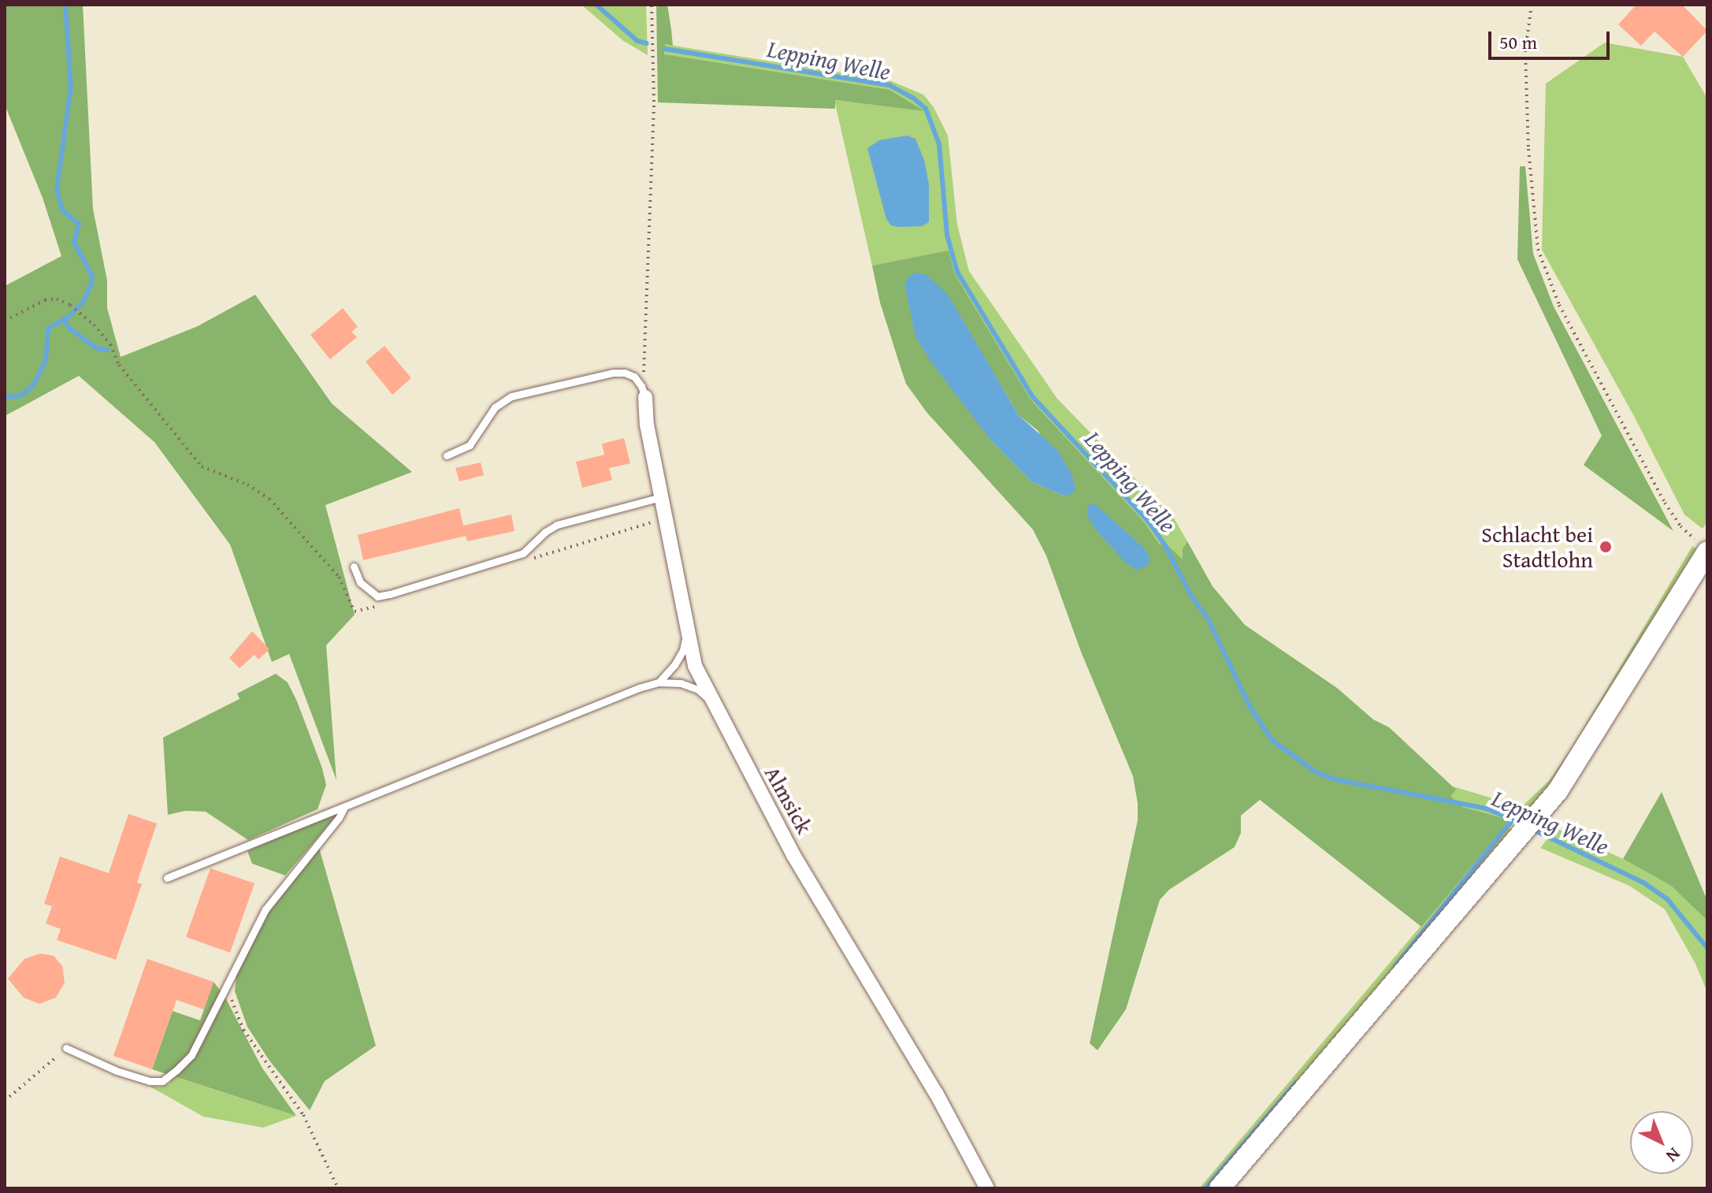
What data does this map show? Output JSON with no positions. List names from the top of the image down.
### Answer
{
  "streets": {
    "street": ["Almsick"]
  },
  "water": ["Lepping Welle"],
  "places": ["Schlacht bei Stadtlohn"],
  "scale_bar": "50 m",
  "north": "bottom right"
}
